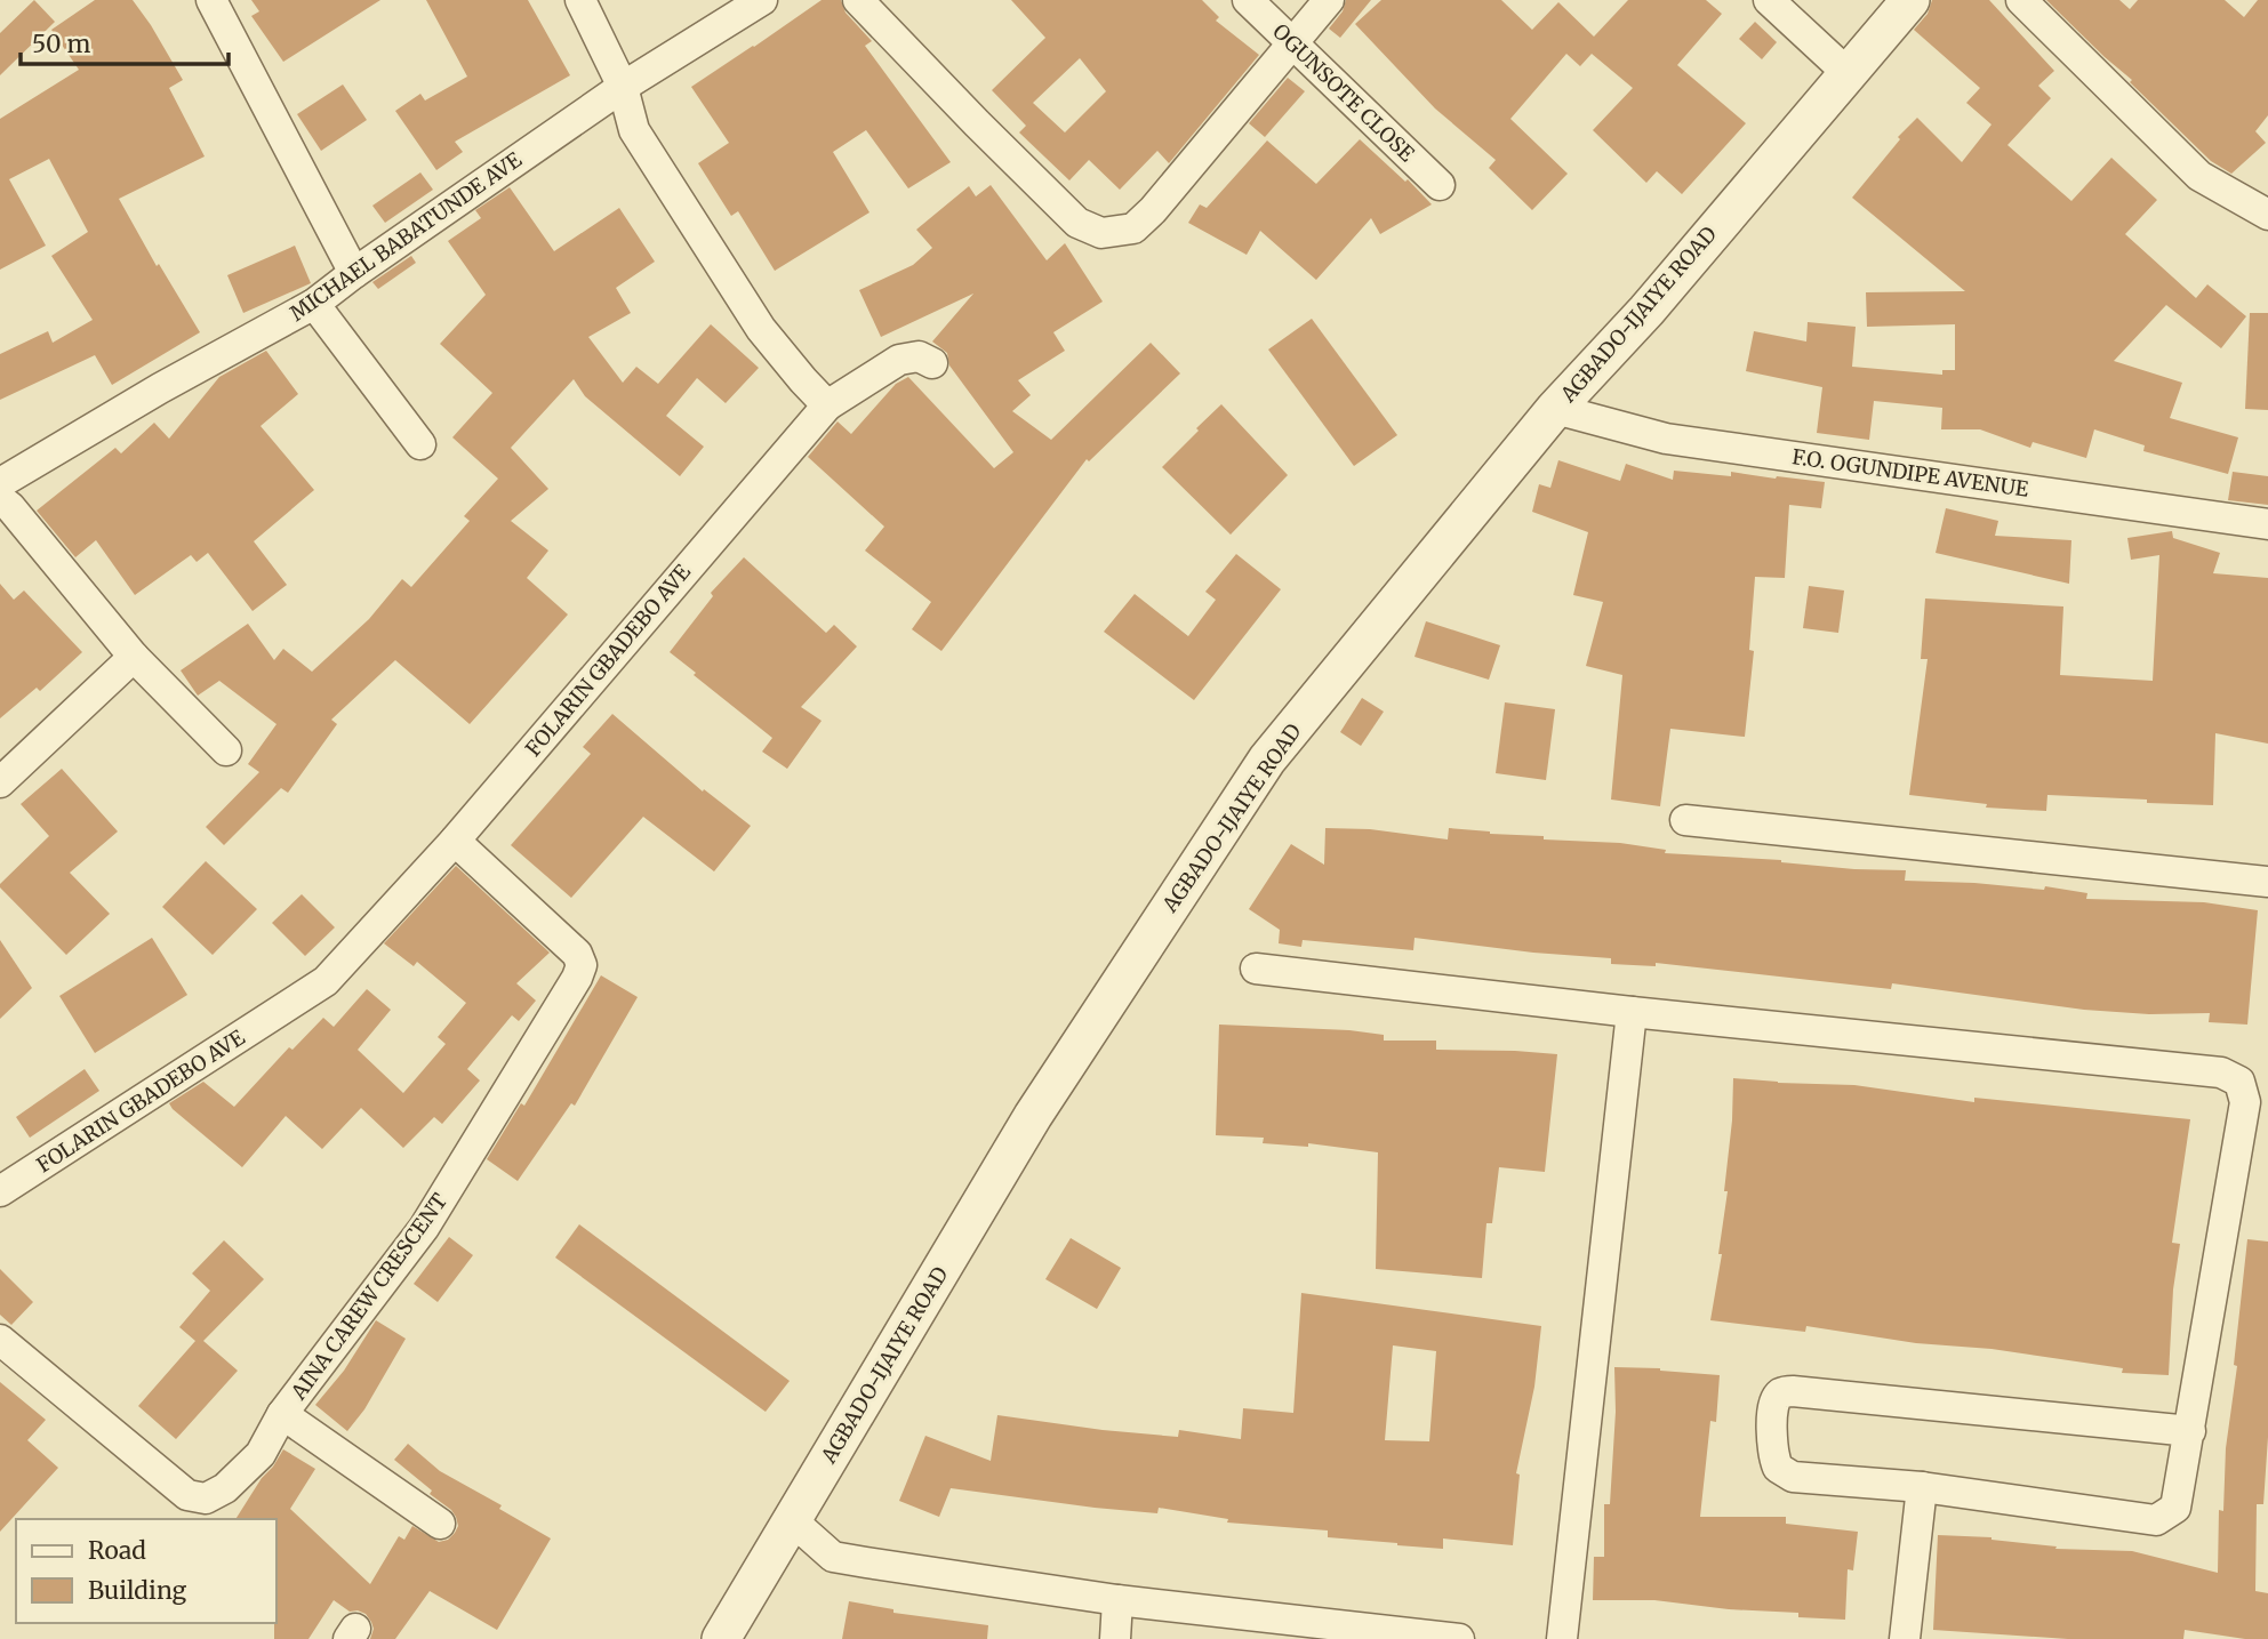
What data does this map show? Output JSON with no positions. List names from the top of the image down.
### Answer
{
  "streets": {
    "street": [
      "OGUNSOTE CLOSE",
      "MICHAEL BABATUNDE AVE",
      "AGBADO-IJAIYE ROAD",
      "F.O. OGUNDIPE AVENUE",
      "FOLARIN GBADEBO AVE",
      "AINA CAREW CRESCENT"
    ]
  },
  "crossings": [
    ["AGBADO-IJAIYE ROAD", "F.O. OGUNDIPE AVENUE"],
    ["FOLARIN GBADEBO AVE", "AINA CAREW CRESCENT"]
  ],
  "legend": ["Road", "Building"],
  "scale_bar": "50 m"
}
